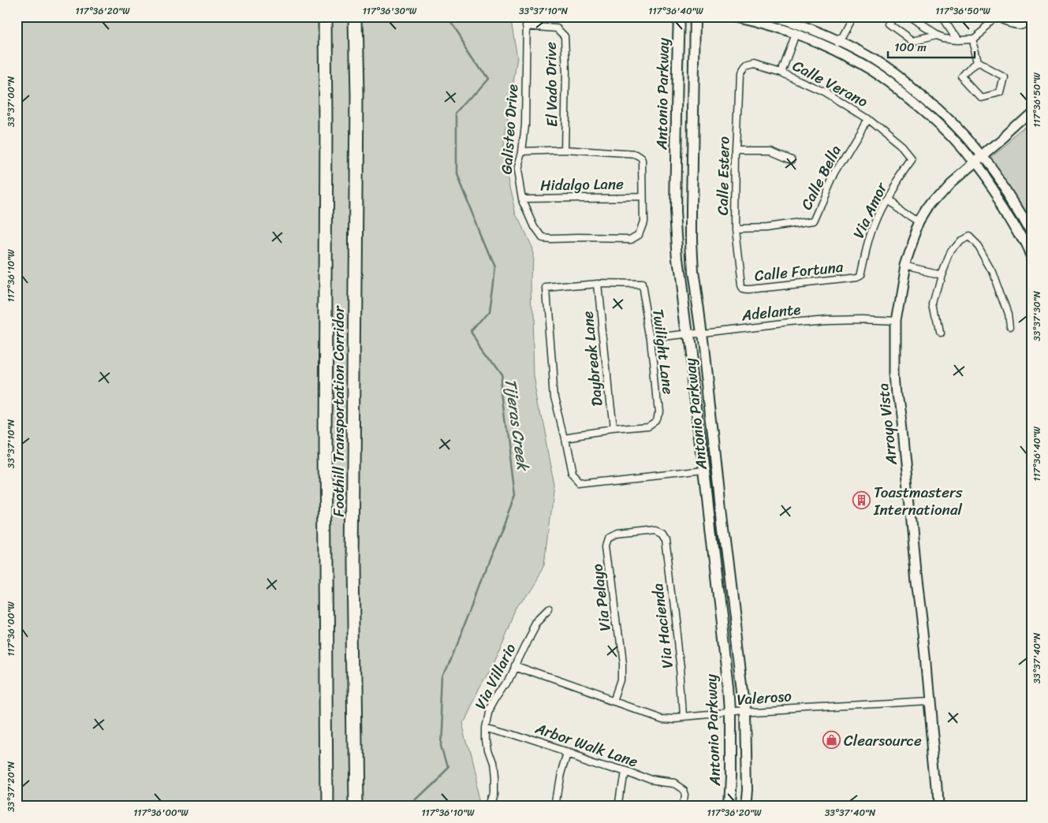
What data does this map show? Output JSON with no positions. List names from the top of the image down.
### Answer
{
  "streets": {
    "highway": ["Foothill Transportation Corridor"],
    "main road": ["Antonio Parkway", "Arroyo Vista"],
    "street": [
      "Calle Verano",
      "El Vado Drive",
      "Galisteo Drive",
      "Calle Estero",
      "Calle Bella",
      "Hidalgo Lane",
      "Via Amor",
      "Calle Fortuna",
      "Adelante",
      "Twilight Lane",
      "Daybreak Lane",
      "Via Pelayo",
      "Via Hacienda",
      "Via Villario",
      "Valeroso",
      "Arbor Walk Lane"
    ]
  },
  "crossings": [
    ["Calle Verano", "Calle Estero"],
    ["Calle Verano", "Calle Bella"],
    ["Calle Verano", "Via Amor"],
    ["El Vado Drive", "Galisteo Drive"],
    ["Antonio Parkway", "Adelante"],
    ["Antonio Parkway", "Valeroso"],
    ["Galisteo Drive", "Hidalgo Lane"],
    ["Calle Estero", "Calle Bella"],
    ["Calle Estero", "Calle Fortuna"],
    ["Via Amor", "Calle Fortuna"],
    ["Adelante", "Twilight Lane"],
    ["Adelante", "Arroyo Vista"],
    ["Twilight Lane", "Daybreak Lane"],
    ["Arroyo Vista", "Valeroso"],
    ["Via Pelayo", "Via Hacienda"],
    ["Via Pelayo", "Valeroso"],
    ["Via Hacienda", "Valeroso"],
    ["Via Villario", "Valeroso"],
    ["Via Villario", "Arbor Walk Lane"]
  ],
  "water": ["Tijeras Creek"],
  "places": {
    "building": ["Toastmasters International"],
    "shop": ["Clearsource"]
  },
  "scale_bar": "100 m",
  "coordinates": [
    "117°36'20\"W",
    "117°36'30\"W",
    "33°37'10\"N",
    "117°36'40\"W",
    "117°36'50\"W",
    "33°37'00\"N",
    "117°36'10\"W",
    "33°37'30\"N",
    "117°36'00\"W",
    "33°37'40\"N",
    "33°37'20\"N"
  ]
}
